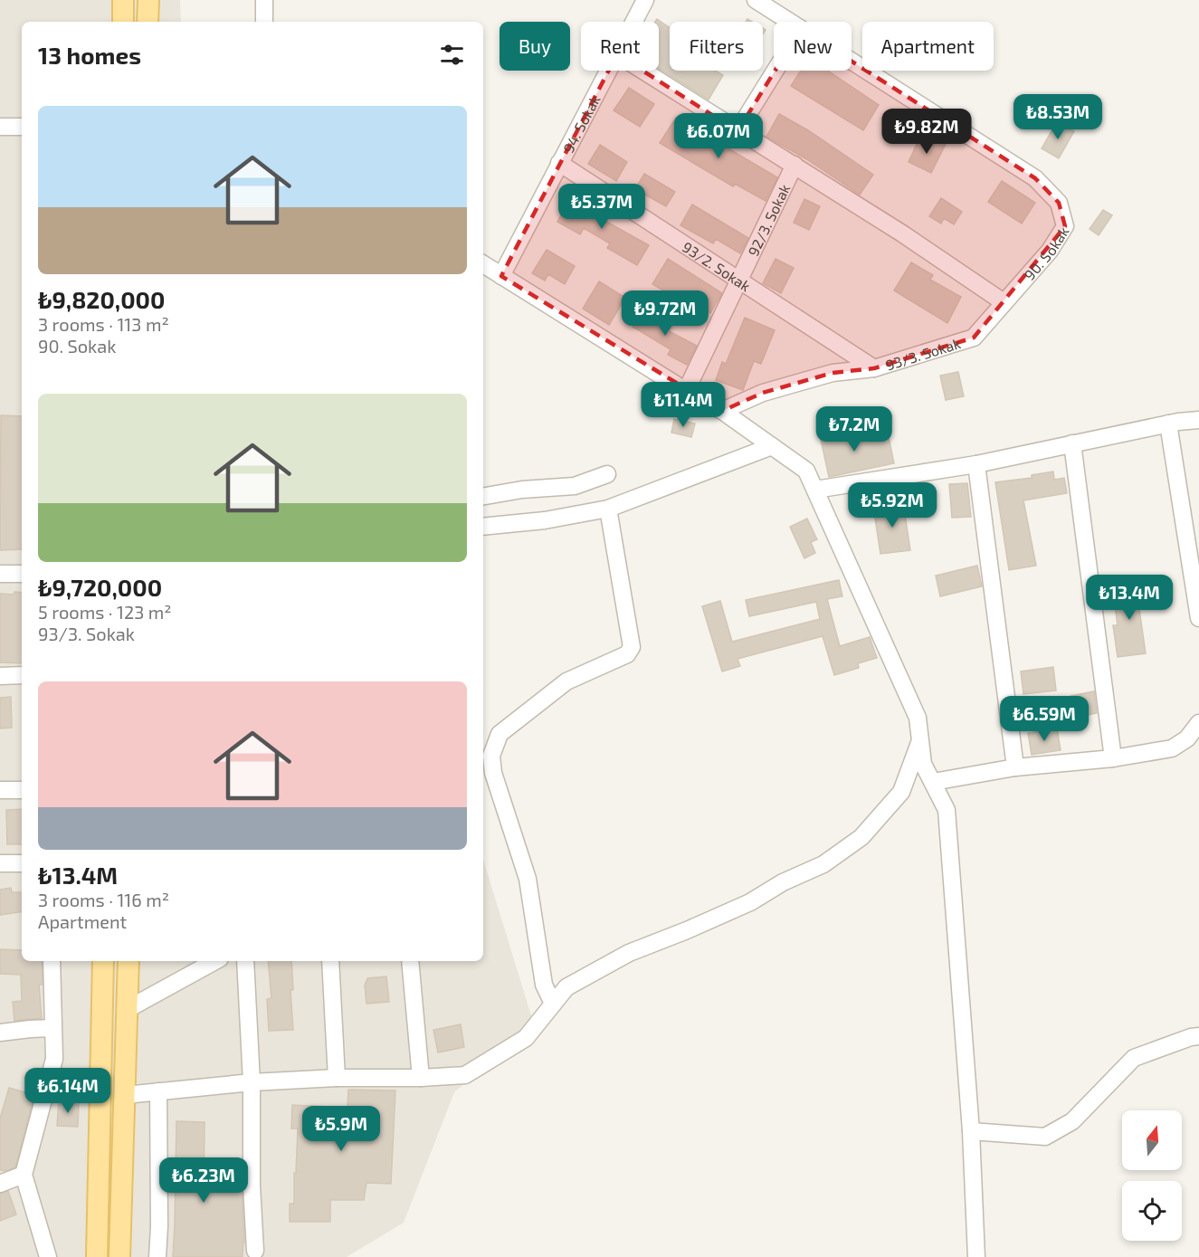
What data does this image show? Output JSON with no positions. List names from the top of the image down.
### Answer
{
  "streets": {
    "street": [
      "94. Sokak",
      "92/3. Sokak",
      "90. Sokak",
      "93/2. Sokak",
      "93/3. Sokak"
    ]
  },
  "crossings": [
    ["94. Sokak", "93/2. Sokak"],
    ["92/3. Sokak", "93/2. Sokak"],
    ["90. Sokak", "93/3. Sokak"],
    ["93/2. Sokak", "93/3. Sokak"]
  ],
  "north": "top",
  "page": {
    "chip": [
      "Buy",
      "Rent",
      "Filters",
      "New",
      "Apartment"
    ],
    "heading": "13 homes",
    "list": [
      {
        "name": "₺9,820,000",
        "note": "3 rooms · 113 m² · 90. Sokak"
      },
      {
        "name": "₺9,720,000",
        "note": "5 rooms · 123 m² · 93/3. Sokak"
      },
      {
        "name": "₺13.4M",
        "note": "3 rooms · 116 m² · Apartment"
      }
    ],
    "price": [
      "₺8.53M",
      "₺9.82M",
      "₺6.07M",
      "₺5.37M",
      "₺9.72M",
      "₺11.4M",
      "₺7.2M",
      "₺5.92M",
      "₺13.4M",
      "₺6.59M",
      "₺6.14M",
      "₺5.9M",
      "₺6.23M"
    ]
  }
}
